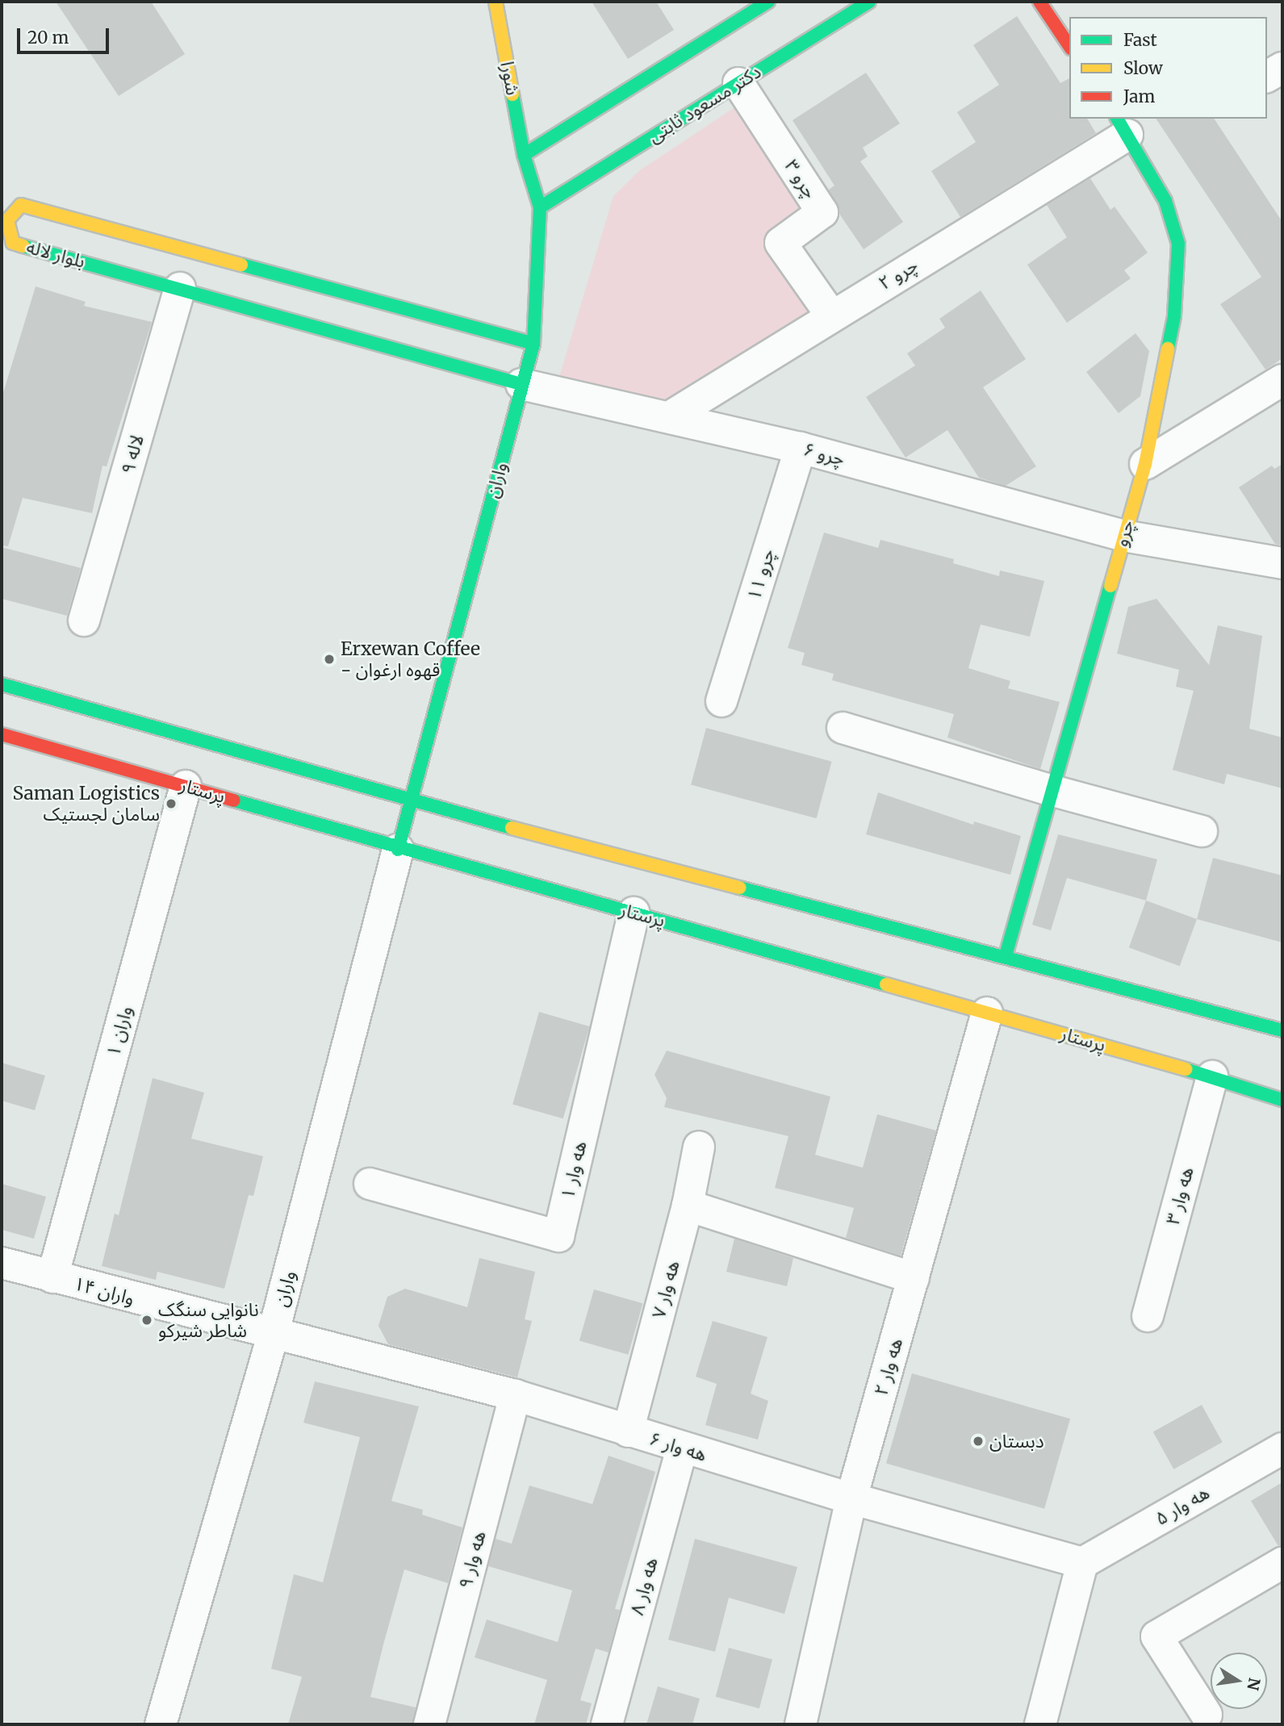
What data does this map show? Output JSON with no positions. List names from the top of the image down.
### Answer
{
  "streets": {
    "street": [
      "شورا",
      "دکتر مسعود ثابتی",
      "چرو ۳",
      "بلوار لاله",
      "چرو ۲",
      "لاله ۹",
      "چرو ۶",
      "واران",
      "چرو",
      "چرو ۱۱",
      "پرستار",
      "واران ۱",
      "هه وار ۱",
      "هه وار ۳",
      "هه وار ۷",
      "واران ۱۴",
      "هه وار ۲",
      "هه وار ۶",
      "هه وار ۵",
      "هه وار ۹",
      "هه وار ۸"
    ]
  },
  "crossings": [
    ["شورا", "واران"],
    ["دکتر مسعود ثابتی", "چرو ۳"],
    ["دکتر مسعود ثابتی", "واران"],
    ["چرو ۳", "چرو ۲"],
    ["بلوار لاله", "لاله ۹"],
    ["بلوار لاله", "چرو ۶"],
    ["بلوار لاله", "واران"],
    ["چرو ۲", "چرو ۶"],
    ["چرو ۲", "چرو"],
    ["چرو ۶", "واران"],
    ["چرو ۶", "چرو"],
    ["چرو ۶", "چرو ۱۱"],
    ["واران", "پرستار"],
    ["واران", "واران ۱۴"],
    ["واران", "هه وار ۶"],
    ["پرستار", "واران ۱"],
    ["پرستار", "هه وار ۱"],
    ["پرستار", "هه وار ۳"],
    ["پرستار", "هه وار ۲"],
    ["واران ۱", "واران ۱۴"],
    ["هه وار ۷", "هه وار ۶"],
    ["واران ۱۴", "هه وار ۶"],
    ["هه وار ۲", "هه وار ۶"],
    ["هه وار ۶", "هه وار ۵"],
    ["هه وار ۶", "هه وار ۹"],
    ["هه وار ۶", "هه وار ۸"]
  ],
  "places": [
    "Erxewan Coffee - قهوه ارغوان",
    "Saman Logistics سامان لجستیک",
    "نانوایی سنگک شاطر شیرکو",
    "دبستان"
  ],
  "legend": ["Fast", "Slow", "Jam"],
  "scale_bar": "20 m",
  "north": "right"
}
